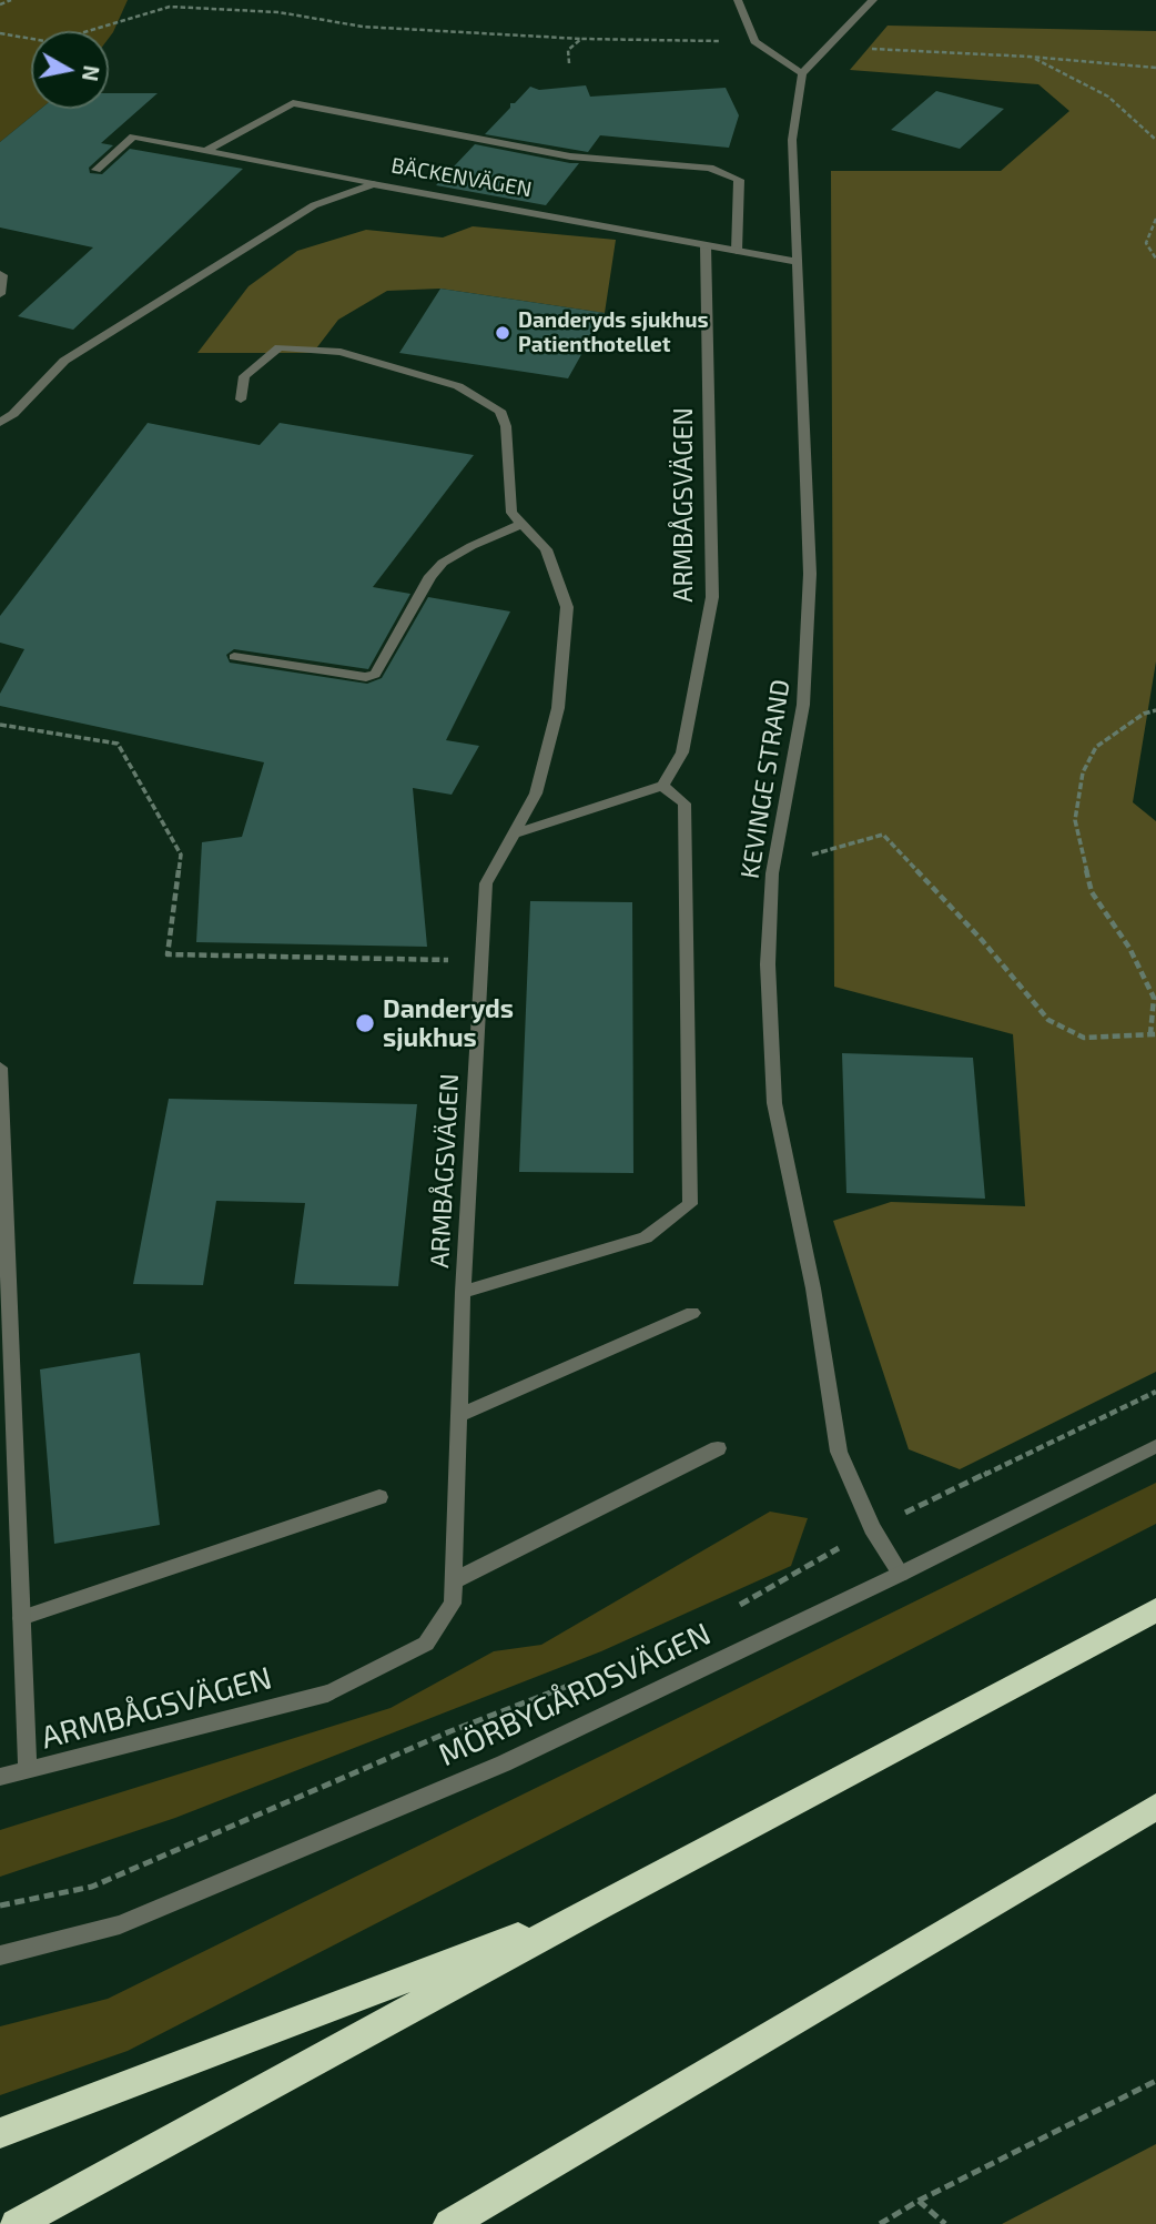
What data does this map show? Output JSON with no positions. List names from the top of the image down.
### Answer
{
  "streets": {
    "street": [
      "BÄCKENVÄGEN",
      "ARMBÅGSVÄGEN",
      "KEVINGE STRAND",
      "MÖRBYGÅRDSVÄGEN"
    ]
  },
  "crossings": [
    ["BÄCKENVÄGEN", "ARMBÅGSVÄGEN"],
    ["BÄCKENVÄGEN", "KEVINGE STRAND"],
    ["KEVINGE STRAND", "MÖRBYGÅRDSVÄGEN"]
  ],
  "places": ["Danderyds sjukhus Patienthotellet", "Danderyds sjukhus"],
  "north": "right"
}
